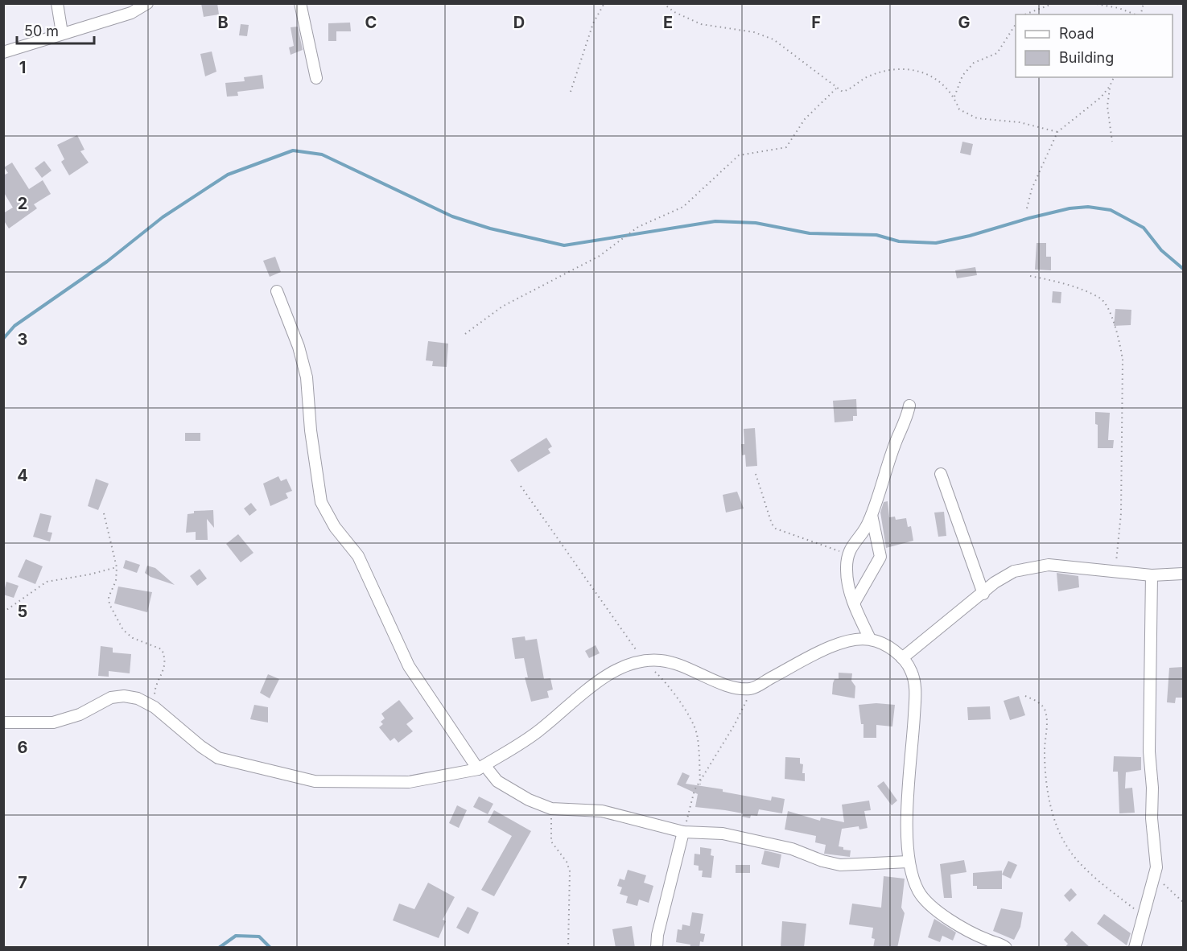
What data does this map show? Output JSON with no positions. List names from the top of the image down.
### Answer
{
  "legend": ["Road", "Building"],
  "scale_bar": "50 m",
  "grid": {
    "columns": [
      "B",
      "C",
      "D",
      "E",
      "F",
      "G"
    ],
    "rows": [
      "1",
      "2",
      "3",
      "4",
      "5",
      "6",
      "7"
    ]
  }
}
